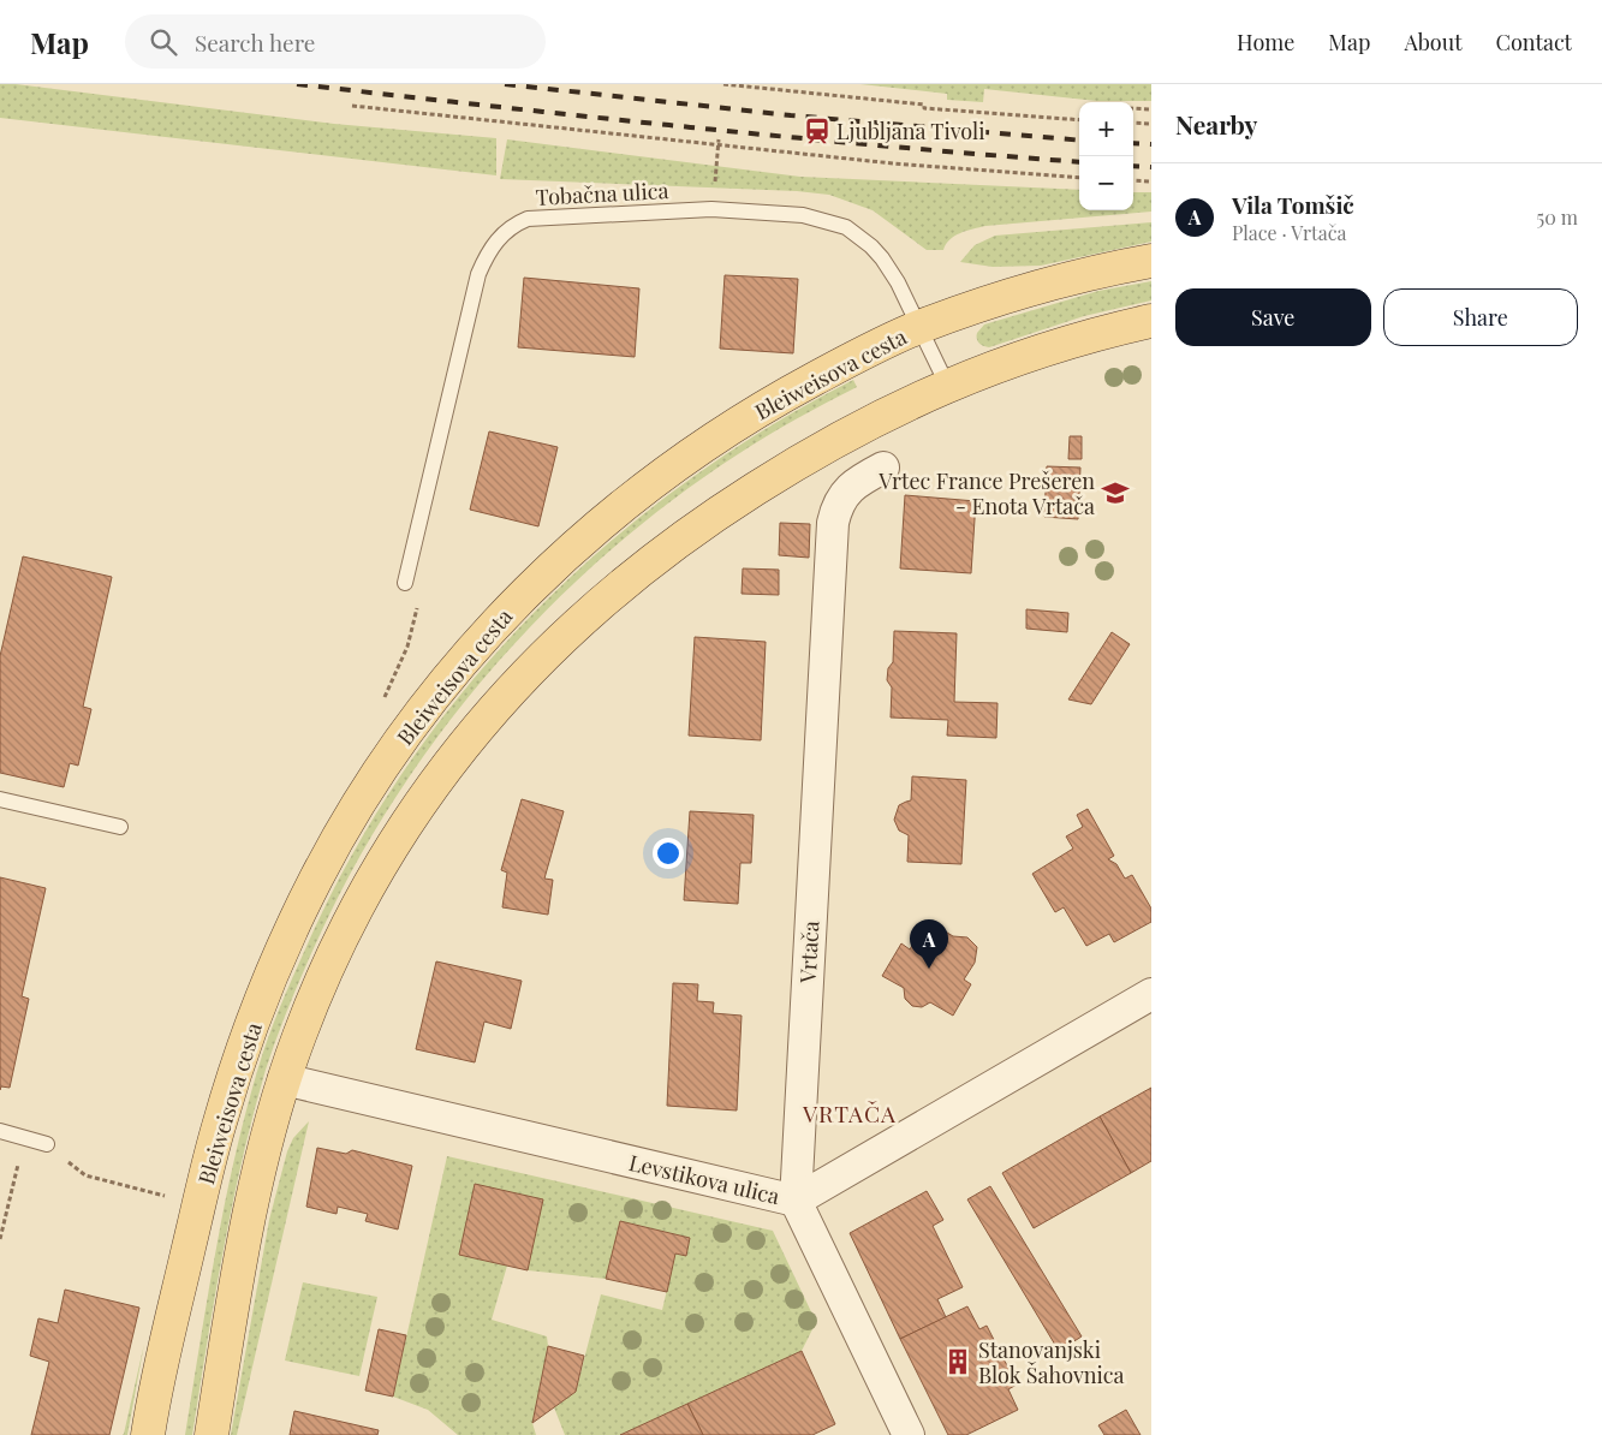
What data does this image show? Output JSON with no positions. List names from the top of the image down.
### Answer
{
  "streets": {
    "main road": ["Bleiweisova cesta"],
    "street": ["Vrtača", "Levstikova ulica"],
    "lane": ["Tobačna ulica"]
  },
  "crossings": [
    ["Tobačna ulica", "Bleiweisova cesta"],
    ["Vrtača", "Levstikova ulica"]
  ],
  "districts": ["VRTAČA"],
  "places": {
    "station": ["Ljubljana Tivoli"],
    "school or university": ["Vrtec France Prešeren - Enota Vrtača"],
    "building": ["Stanovanjski Blok Šahovnica"]
  },
  "page": {
    "header": "Map",
    "search": "Search here",
    "nav": [
      "Home",
      "Map",
      "About",
      "Contact"
    ],
    "heading": "Nearby",
    "map_buttons": ["+", "−"],
    "list": [
      {
        "mark": "A",
        "name": "Vila Tomšič",
        "note": "Place · Vrtača",
        "value": "50 m"
      }
    ],
    "buttons": ["Save", "Share"],
    "pins": "A"
  }
}
